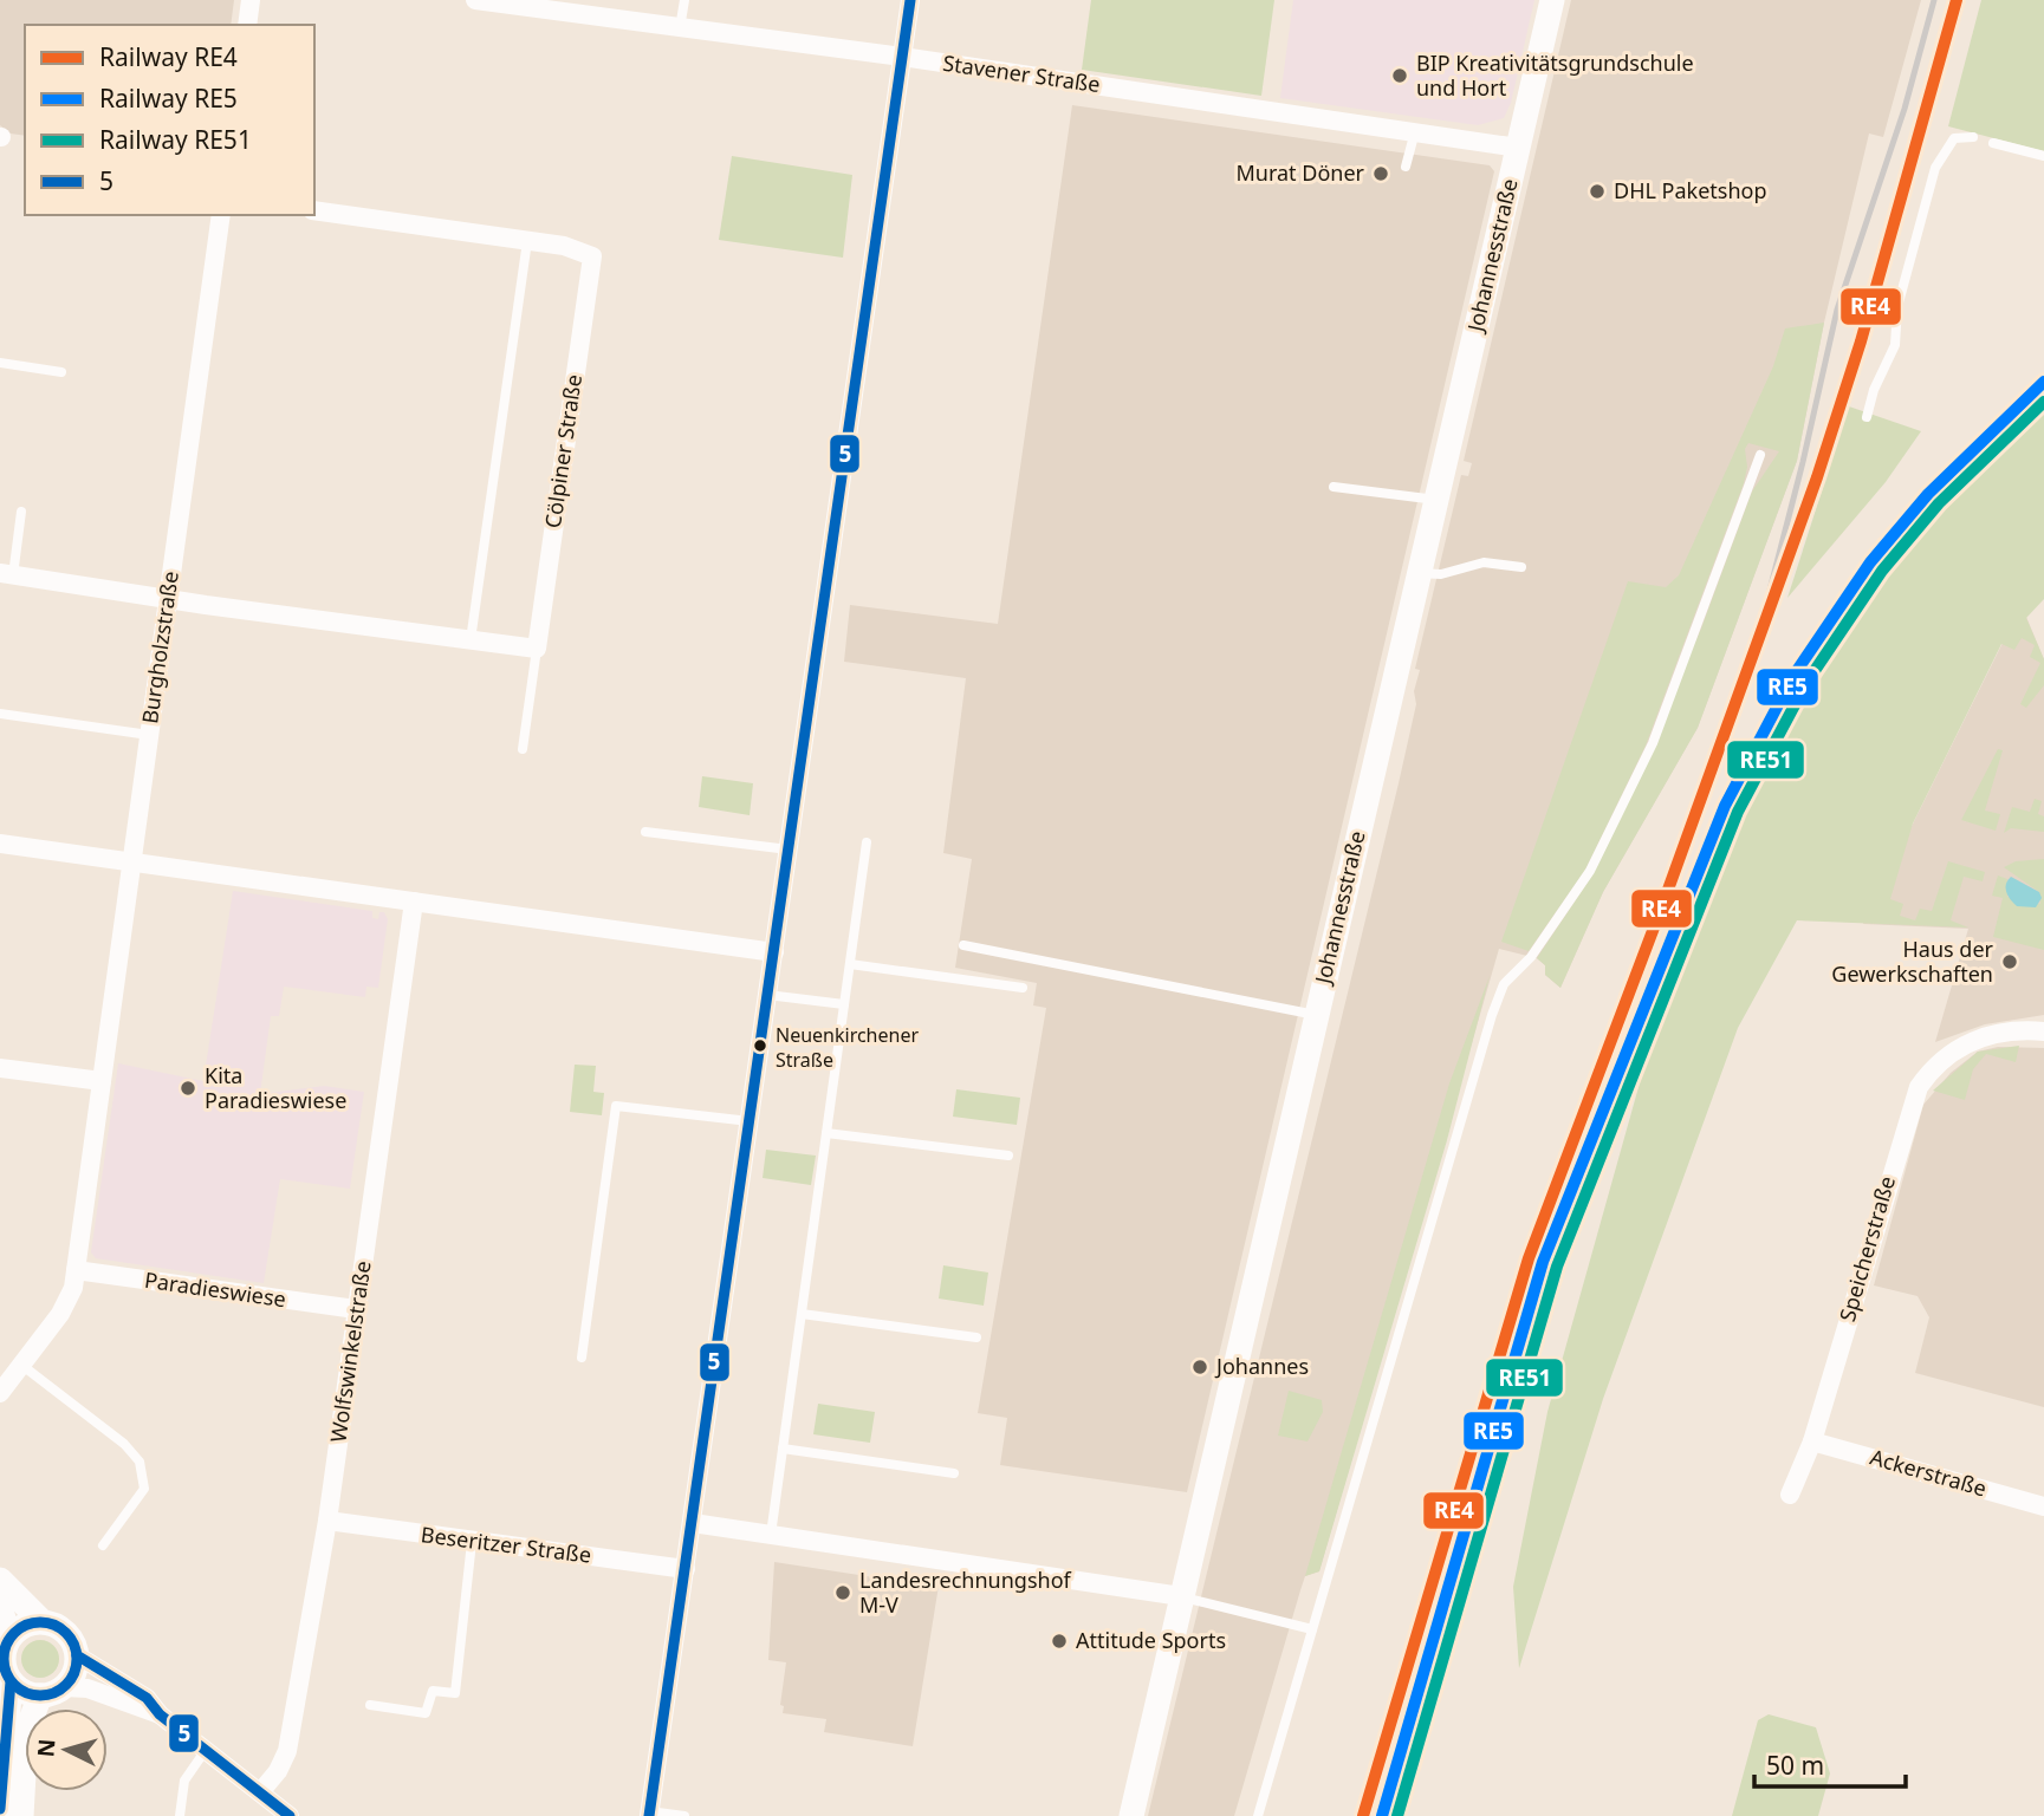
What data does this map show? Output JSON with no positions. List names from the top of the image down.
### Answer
{
  "streets": {
    "main road": ["Johannesstraße"],
    "street": [
      "Stavener Straße",
      "Cölpiner Straße",
      "Burgholzstraße",
      "Speicherstraße",
      "Paradieswiese",
      "Wolfswinkelstraße",
      "Ackerstraße",
      "Beseritzer Straße"
    ]
  },
  "crossings": [
    ["Stavener Straße", "Johannesstraße"],
    ["Burgholzstraße", "Paradieswiese"],
    ["Speicherstraße", "Ackerstraße"],
    ["Paradieswiese", "Wolfswinkelstraße"],
    ["Wolfswinkelstraße", "Beseritzer Straße"]
  ],
  "places": [
    "BIP Kreativitätsgrundschule und Hort",
    "Murat Döner",
    "DHL Paketshop",
    "Haus der Gewerkschaften",
    "Neuenkirchener Straße",
    "Kita Paradieswiese",
    "Johannes",
    "Landesrechnungshof M-V",
    "Attitude Sports"
  ],
  "lines": [
    "rail line RE4",
    "transit line 5",
    "rail line RE5",
    "rail line RE51"
  ],
  "legend": [
    "Railway RE4",
    "Railway RE5",
    "Railway RE51",
    "5"
  ],
  "scale_bar": "50 m",
  "north": "left"
}
